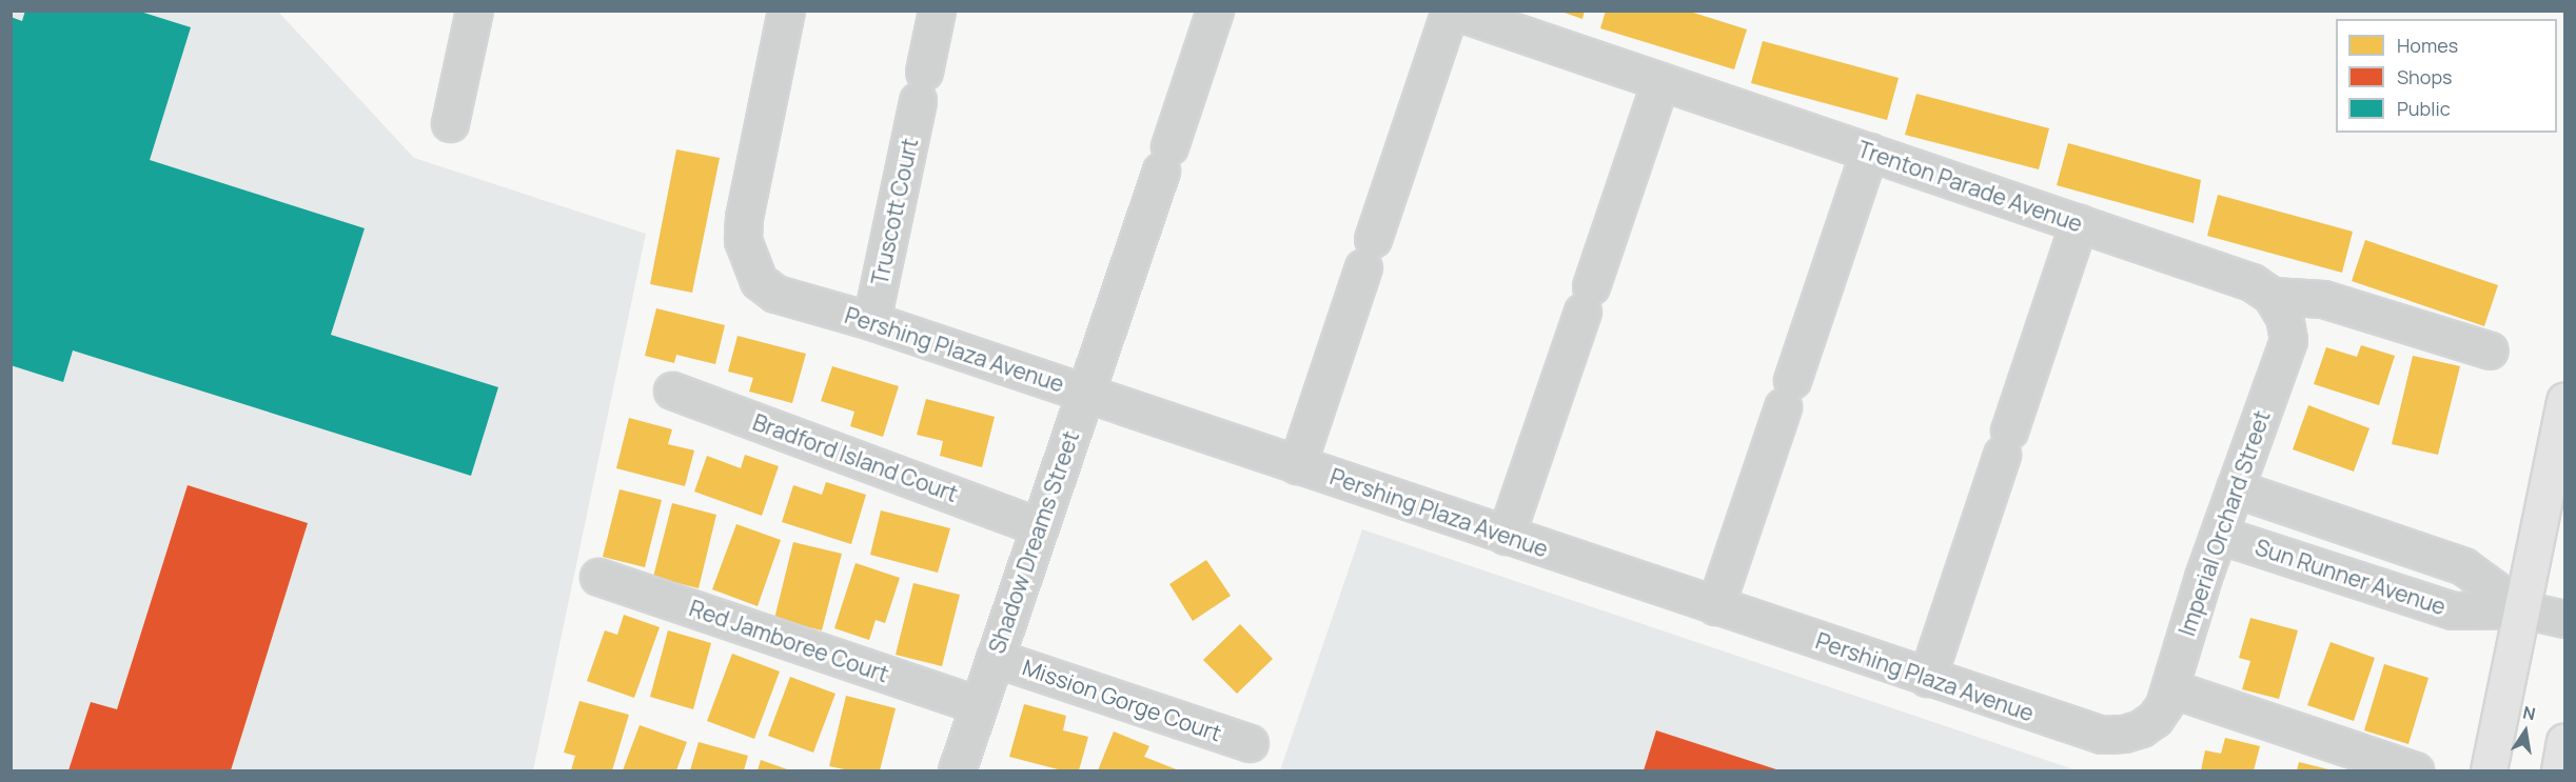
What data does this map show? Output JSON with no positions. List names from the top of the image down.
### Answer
{
  "streets": {
    "street": [
      "Trenton Parade Avenue",
      "Truscott Court",
      "Pershing Plaza Avenue",
      "Bradford Island Court",
      "Imperial Orchard Street",
      "Shadow Dreams Street",
      "Sun Runner Avenue",
      "Red Jamboree Court",
      "Mission Gorge Court"
    ]
  },
  "crossings": [
    ["Trenton Parade Avenue", "Imperial Orchard Street"],
    ["Truscott Court", "Pershing Plaza Avenue"],
    ["Pershing Plaza Avenue", "Imperial Orchard Street"],
    ["Pershing Plaza Avenue", "Shadow Dreams Street"],
    ["Bradford Island Court", "Shadow Dreams Street"],
    ["Imperial Orchard Street", "Sun Runner Avenue"],
    ["Shadow Dreams Street", "Red Jamboree Court"],
    ["Shadow Dreams Street", "Mission Gorge Court"]
  ],
  "legend": ["Homes", "Shops", "Public"],
  "north": "top"
}
